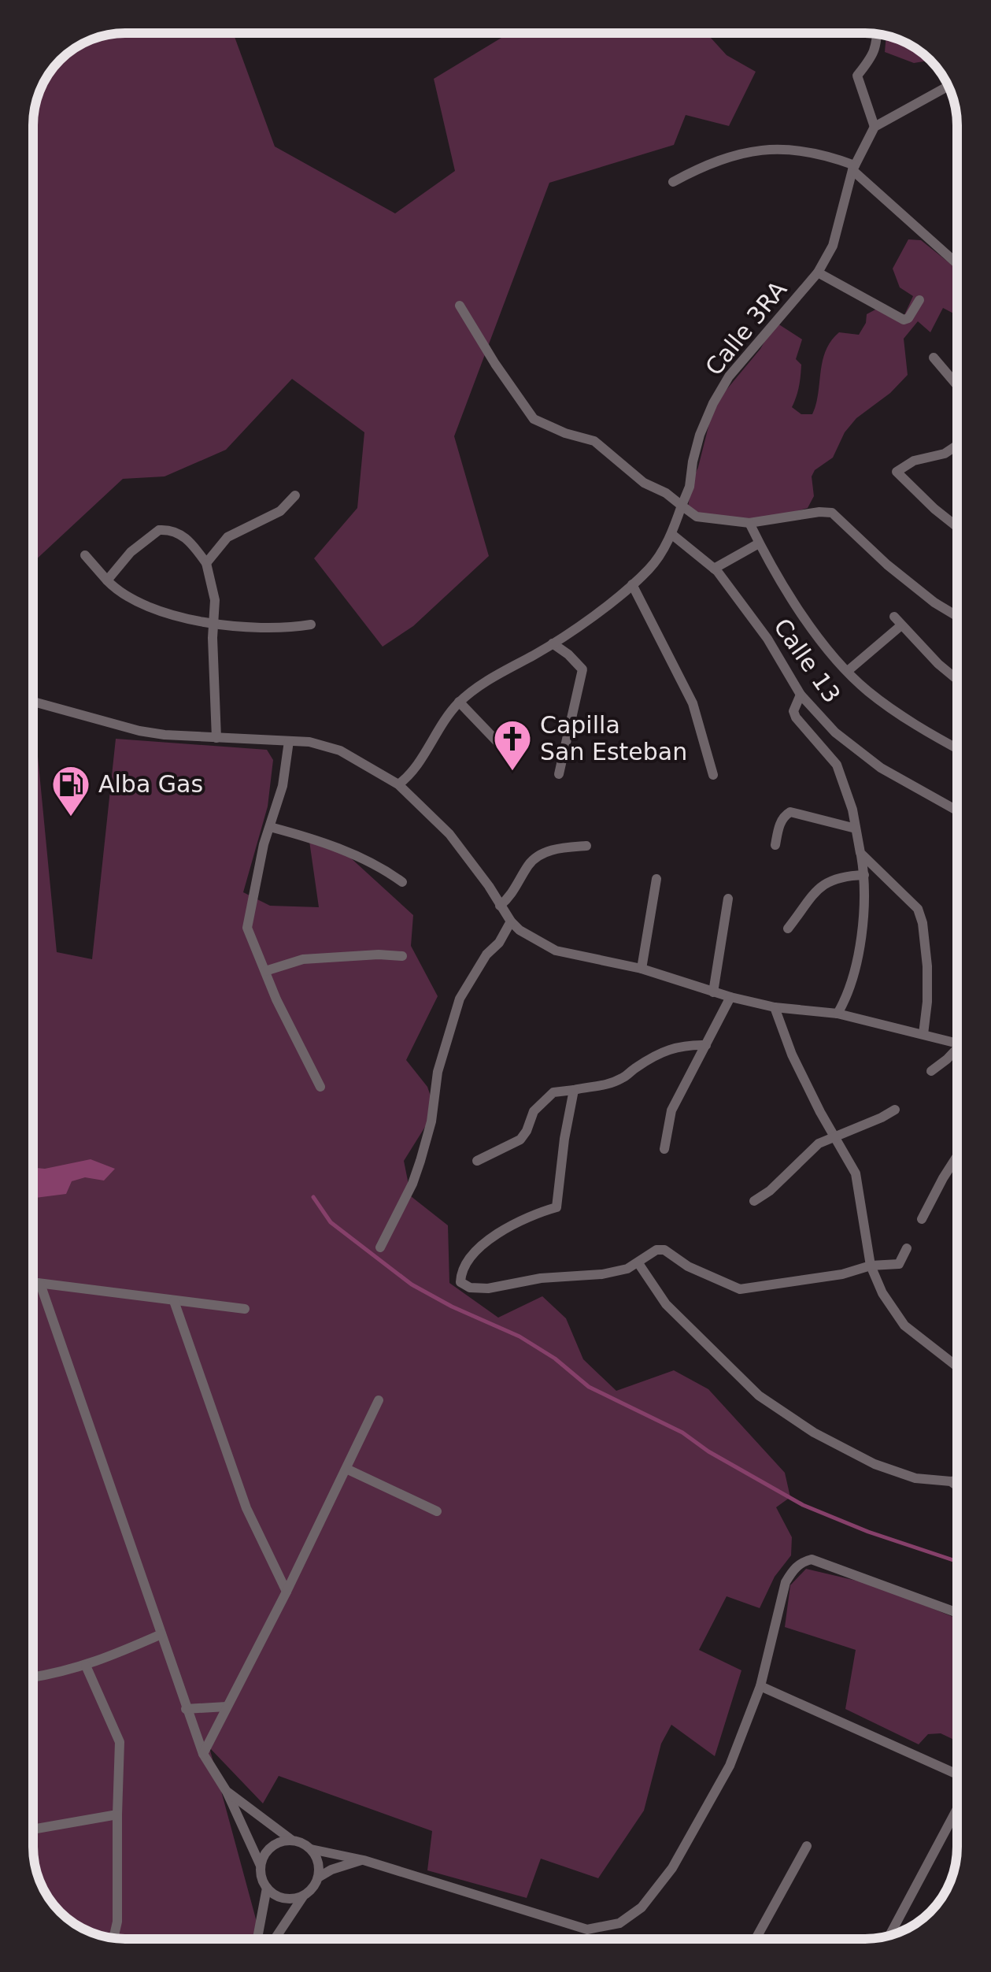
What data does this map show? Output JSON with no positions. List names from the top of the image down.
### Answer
{
  "streets": {
    "street": ["Calle 3RA", "Calle 13"]
  },
  "crossings": [
    ["Calle 3RA", "Calle 13"]
  ],
  "places": {
    "church": ["Capilla San Esteban"],
    "fuel station": ["Alba Gas"]
  }
}
